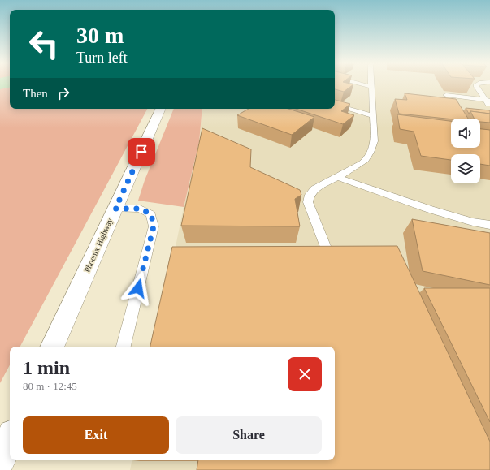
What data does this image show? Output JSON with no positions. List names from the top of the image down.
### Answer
{
  "streets": {
    "main road": ["Phoenix Highway"]
  },
  "page": {
    "turn": ["30 m", "Turn left"],
    "then": "Then",
    "heading": ["1 min", "80 m · 12:45"],
    "buttons": ["Exit", "Share"]
  }
}
